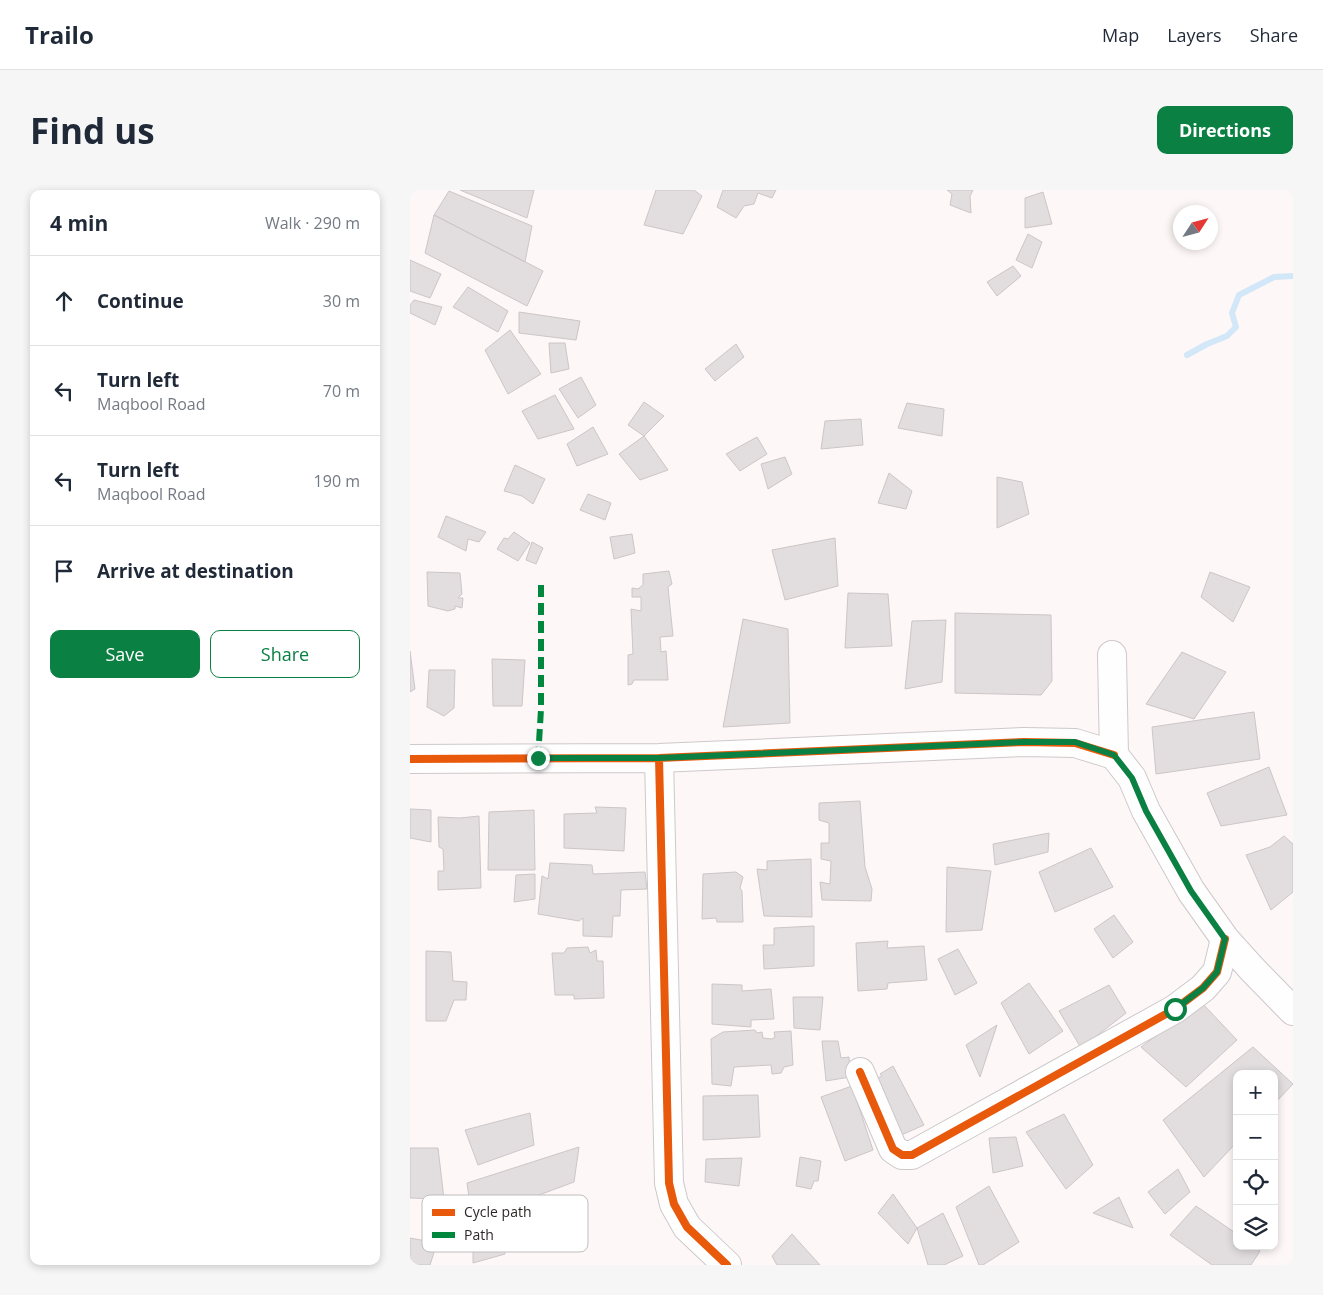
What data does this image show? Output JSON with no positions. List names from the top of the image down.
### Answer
{
  "legend": ["Cycle path", "Path"],
  "north": "top right",
  "page": {
    "header": "Trailo",
    "nav": ["Map", "Layers", "Share"],
    "buttons": [
      "Directions",
      ["Save", "Share"]
    ],
    "title": "Find us",
    "heading": ["4 min", "Walk · 290 m"],
    "list": [
      ["Continue", "30 m"],
      ["Turn left", "Maqbool Road", "70 m"],
      ["Turn left", "Maqbool Road", "190 m"],
      "Arrive at destination"
    ],
    "map_buttons": ["+", "−"]
  }
}
